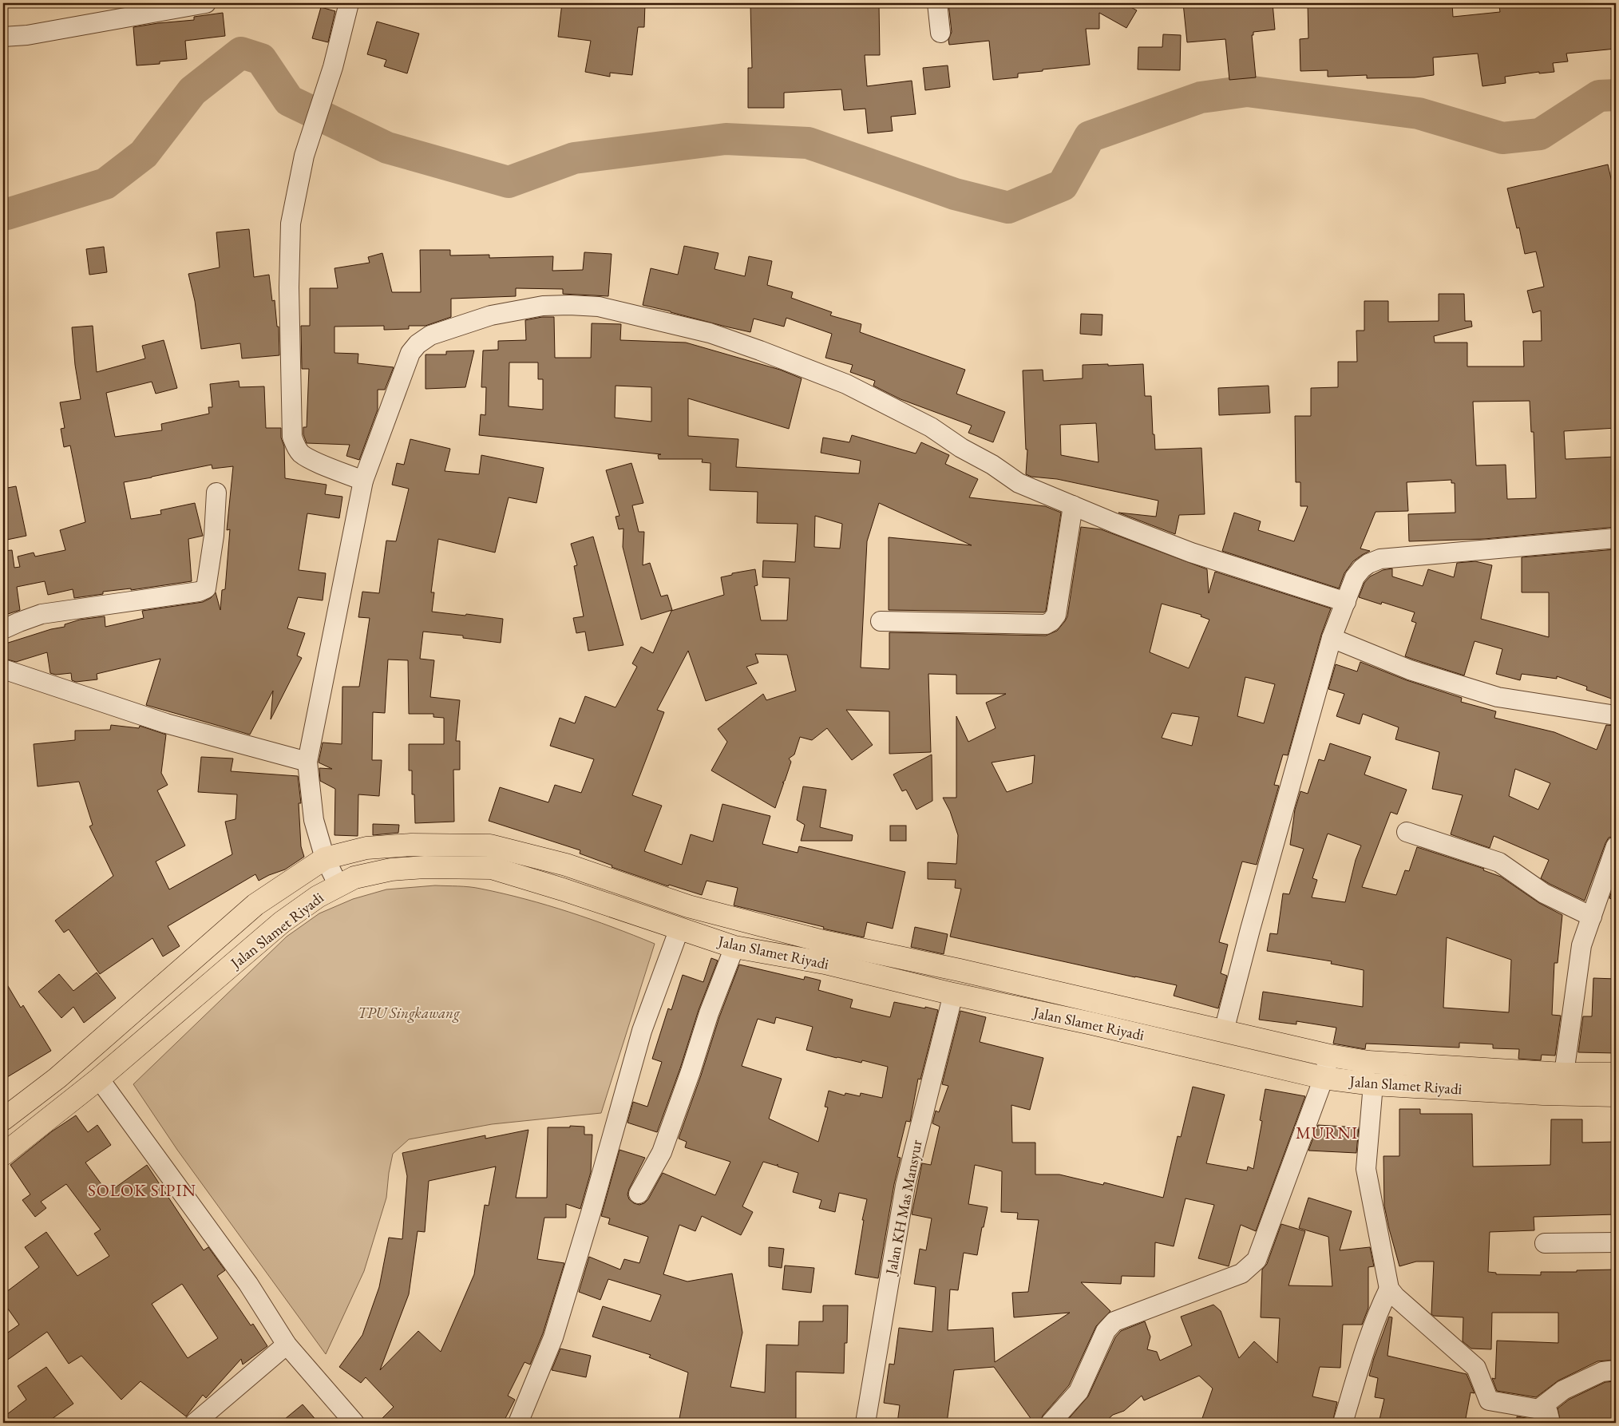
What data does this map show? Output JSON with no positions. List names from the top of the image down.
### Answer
{
  "streets": {
    "main road": ["Jalan Slamet Riyadi"],
    "street": ["Jalan KH Mas Mansyur"]
  },
  "crossings": [
    ["Jalan Slamet Riyadi", "Jalan KH Mas Mansyur"]
  ],
  "districts": ["MURNI", "SOLOK SIPIN"],
  "parks": ["TPU Singkawang"]
}
